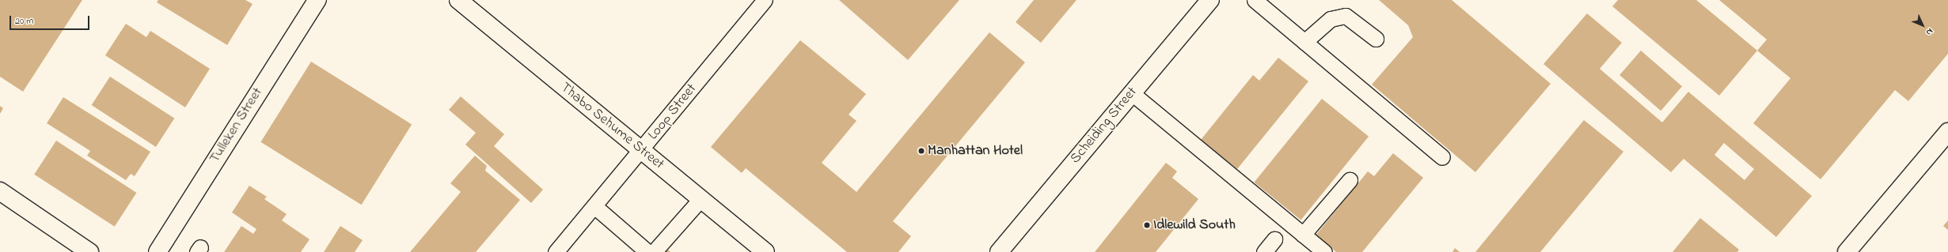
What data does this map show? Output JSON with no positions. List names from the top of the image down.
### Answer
{
  "streets": {
    "main road": ["Tulleken Street", "Scheiding Street", "Thabo Sehume Street"],
    "lane": ["Loop Street"]
  },
  "crossings": [
    ["Loop Street", "Thabo Sehume Street"]
  ],
  "places": ["Manhattan Hotel", "Idlewild South"],
  "scale_bar": "20 m",
  "north": "bottom right"
}
